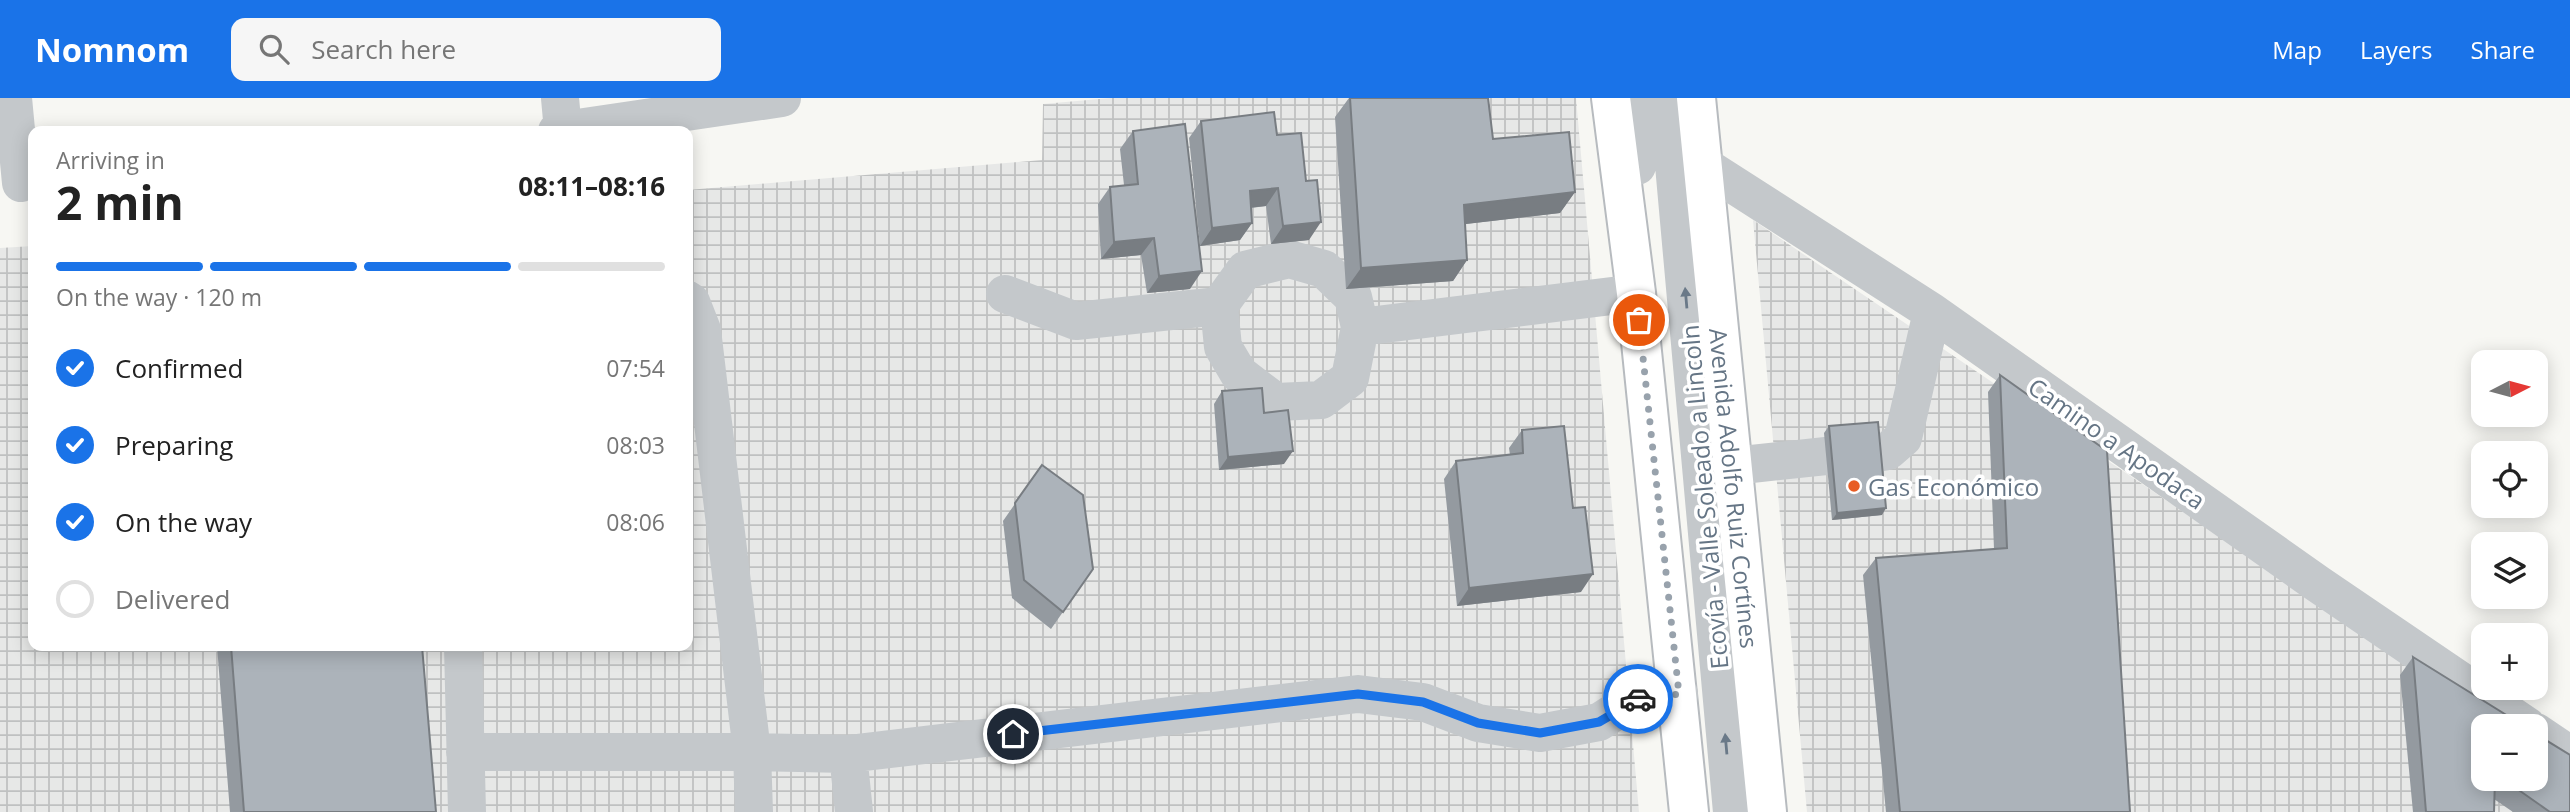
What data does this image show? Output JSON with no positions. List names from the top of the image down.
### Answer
{
  "streets": {
    "main road": ["Avenida Adolfo Ruiz Cortínes"],
    "street": ["Camino a Apodaca", "Ecovía - Valle Soleado a Lincoln"]
  },
  "crossings": [
    ["Camino a Apodaca", "Avenida Adolfo Ruiz Cortínes"]
  ],
  "places": ["Gas Económico"],
  "north": "right",
  "page": {
    "header": "Nomnom",
    "search": "Search here",
    "nav": ["Map", "Layers", "Share"],
    "heading": ["2 min", "Arriving in", "08:11–08:16"],
    "bar": "On the way · 120 m",
    "list": [
      ["Confirmed", "07:54"],
      ["Preparing", "08:03"],
      ["On the way", "08:06"],
      "Delivered"
    ],
    "map_buttons": ["+", "−"]
  }
}
